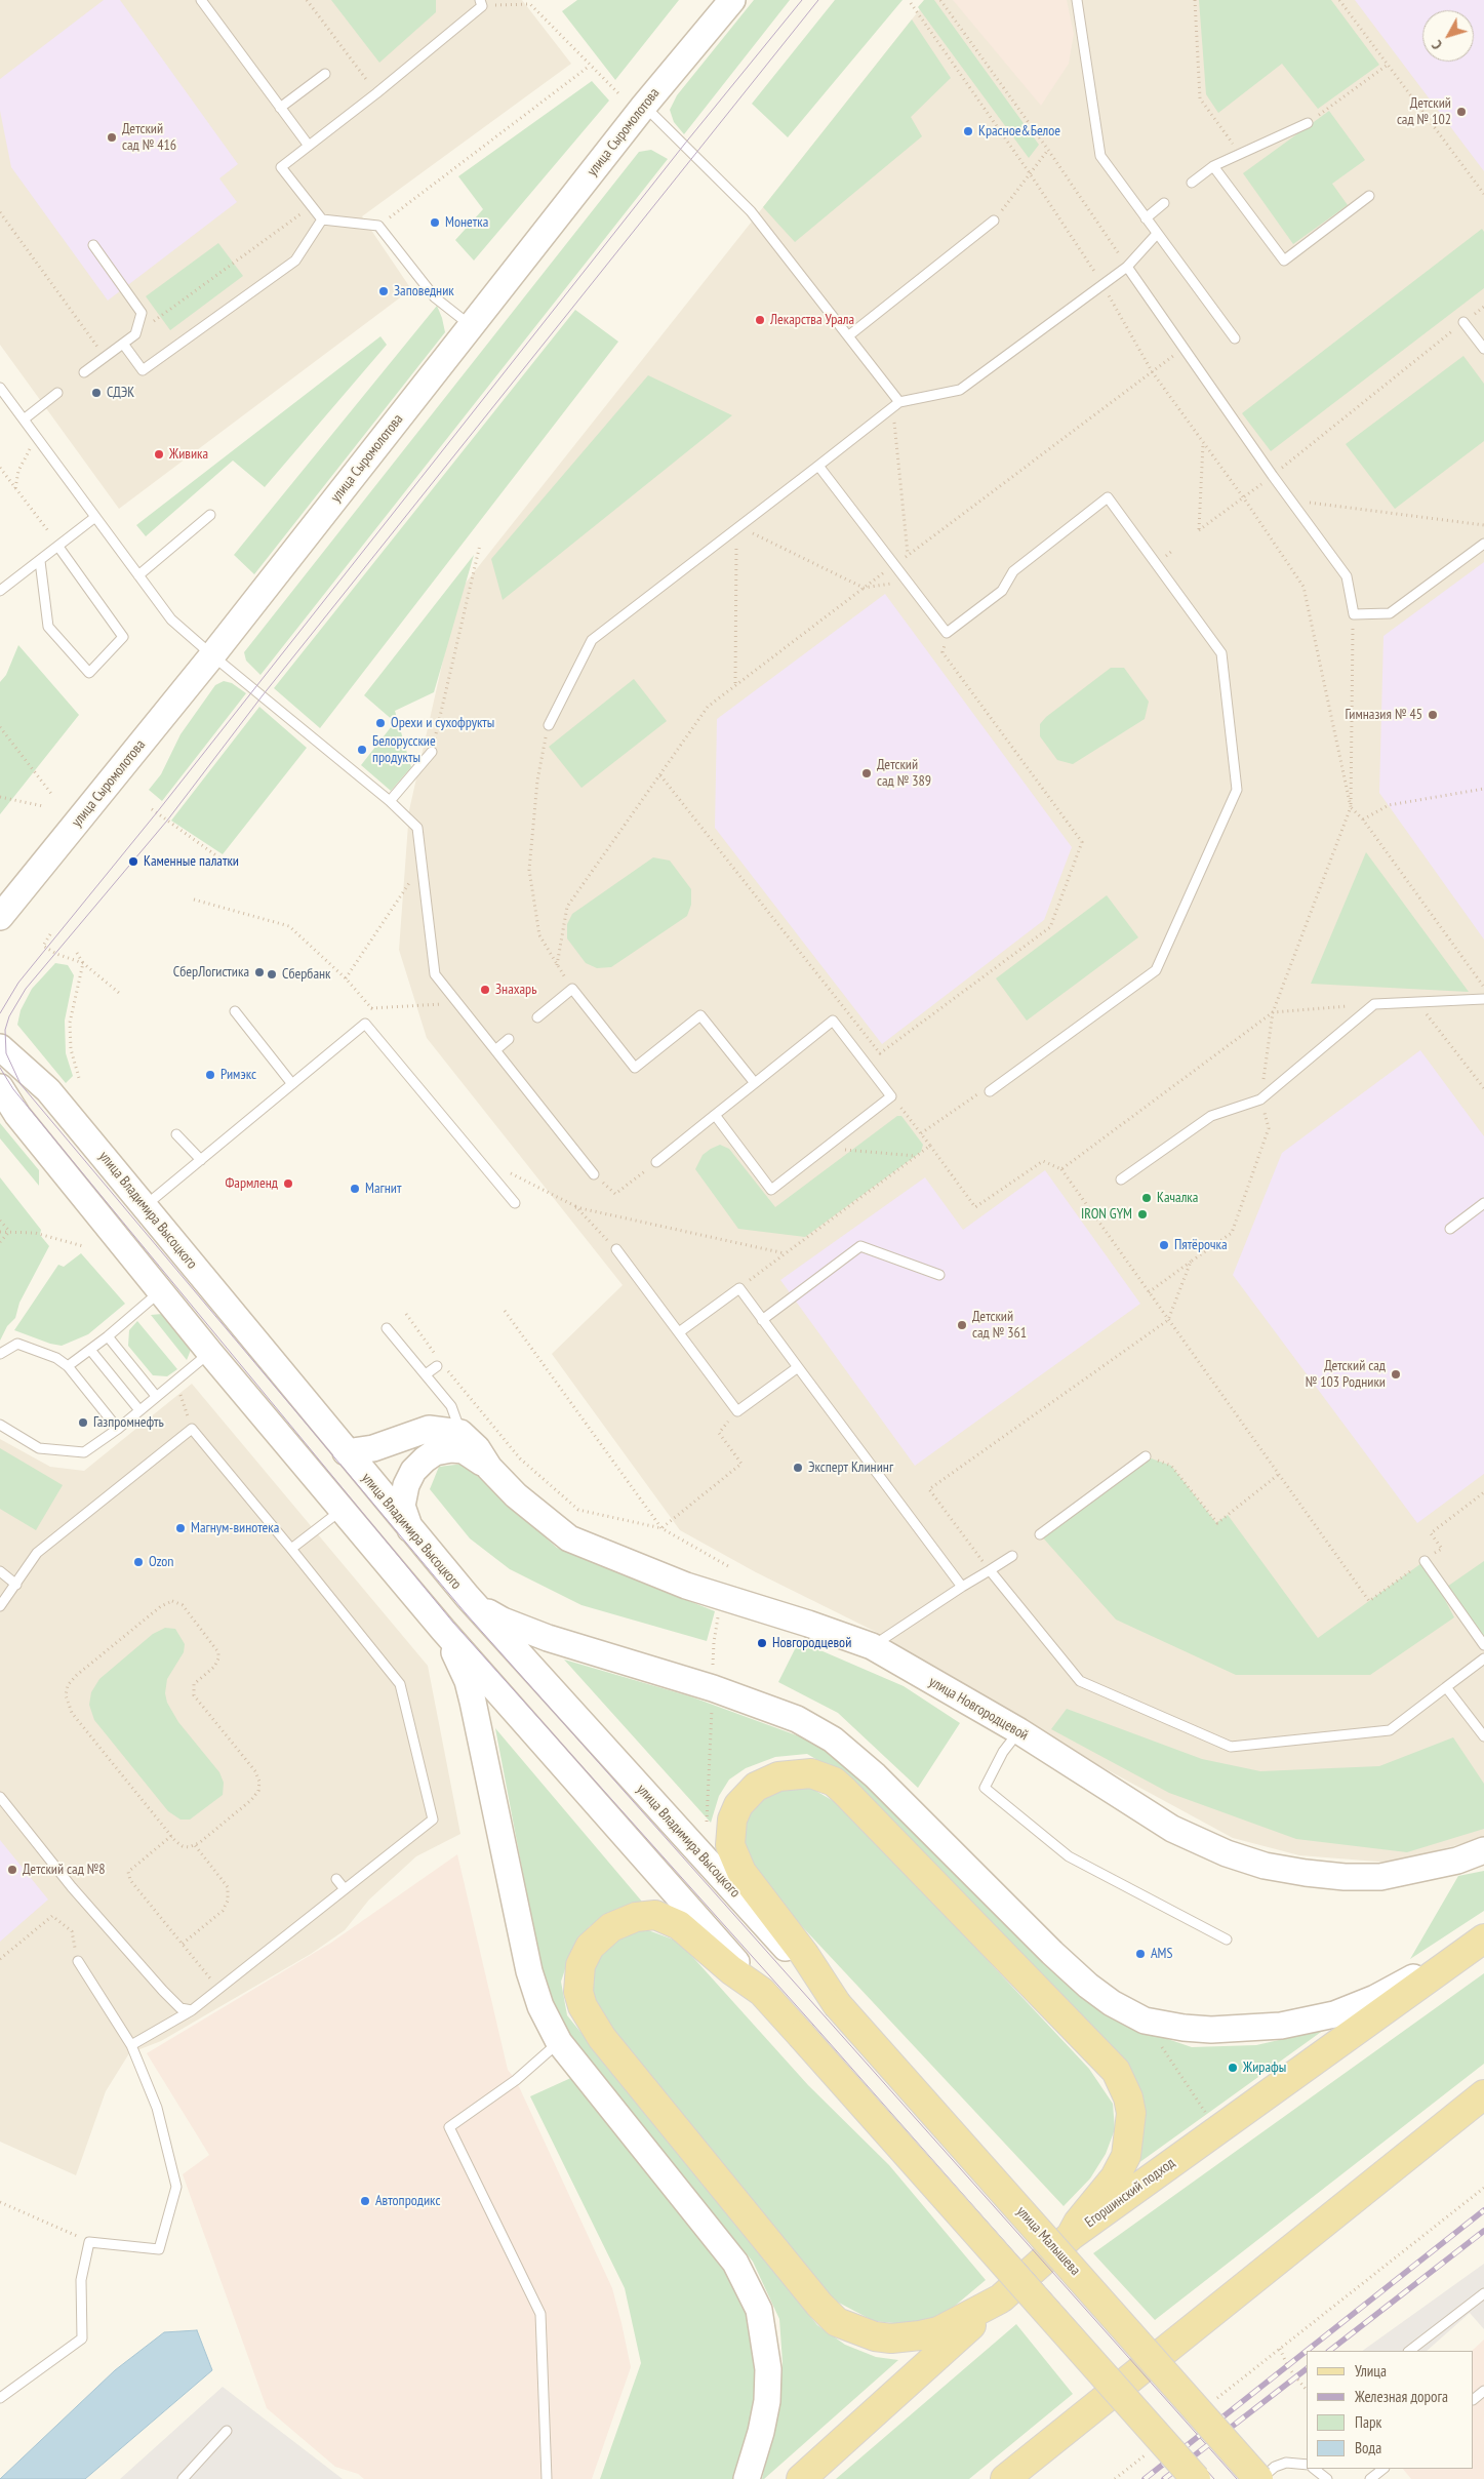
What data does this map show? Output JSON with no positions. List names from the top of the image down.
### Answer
{
  "streets": {
    "main road": [
      "улица Сыромолотова",
      "улица Владимира Высоцкого",
      "улица Новгородцевой",
      "Егоршинский подход",
      "улица Малышева"
    ]
  },
  "crossings": [
    ["улица Владимира Высоцкого", "улица Новгородцевой"],
    ["улица Владимира Высоцкого", "улица Малышева"],
    ["Егоршинский подход", "улица Малышева"]
  ],
  "places": [
    "Детский сад № 102",
    "Красное&Белое",
    "Детский сад № 416",
    "Монетка",
    "Заповедник",
    "Лекарства Урала",
    "СДЭК",
    "Живика",
    "Гимназия № 45",
    "Орехи и сухофрукты",
    "Белорусские продукты",
    "Детский сад № 389",
    "Каменные палатки",
    "СберЛогистика",
    "Сбербанк",
    "Знахарь",
    "Римэкс",
    "Фармленд",
    "Магнит",
    "Качалка",
    "IRON GYM",
    "Пятёрочка",
    "Детский сад № 361",
    "Детский сад № 103 Родники",
    "Газпромнефть",
    "Эксперт Клининг",
    "Магнум-винотека",
    "Ozon",
    "Новгородцевой",
    "Детский сад №8",
    "AMS",
    "Жирафы",
    "Автопродикс"
  ],
  "legend": [
    "Улица",
    "Железная дорога",
    "Парк",
    "Вода"
  ],
  "north": "bottom left"
}
